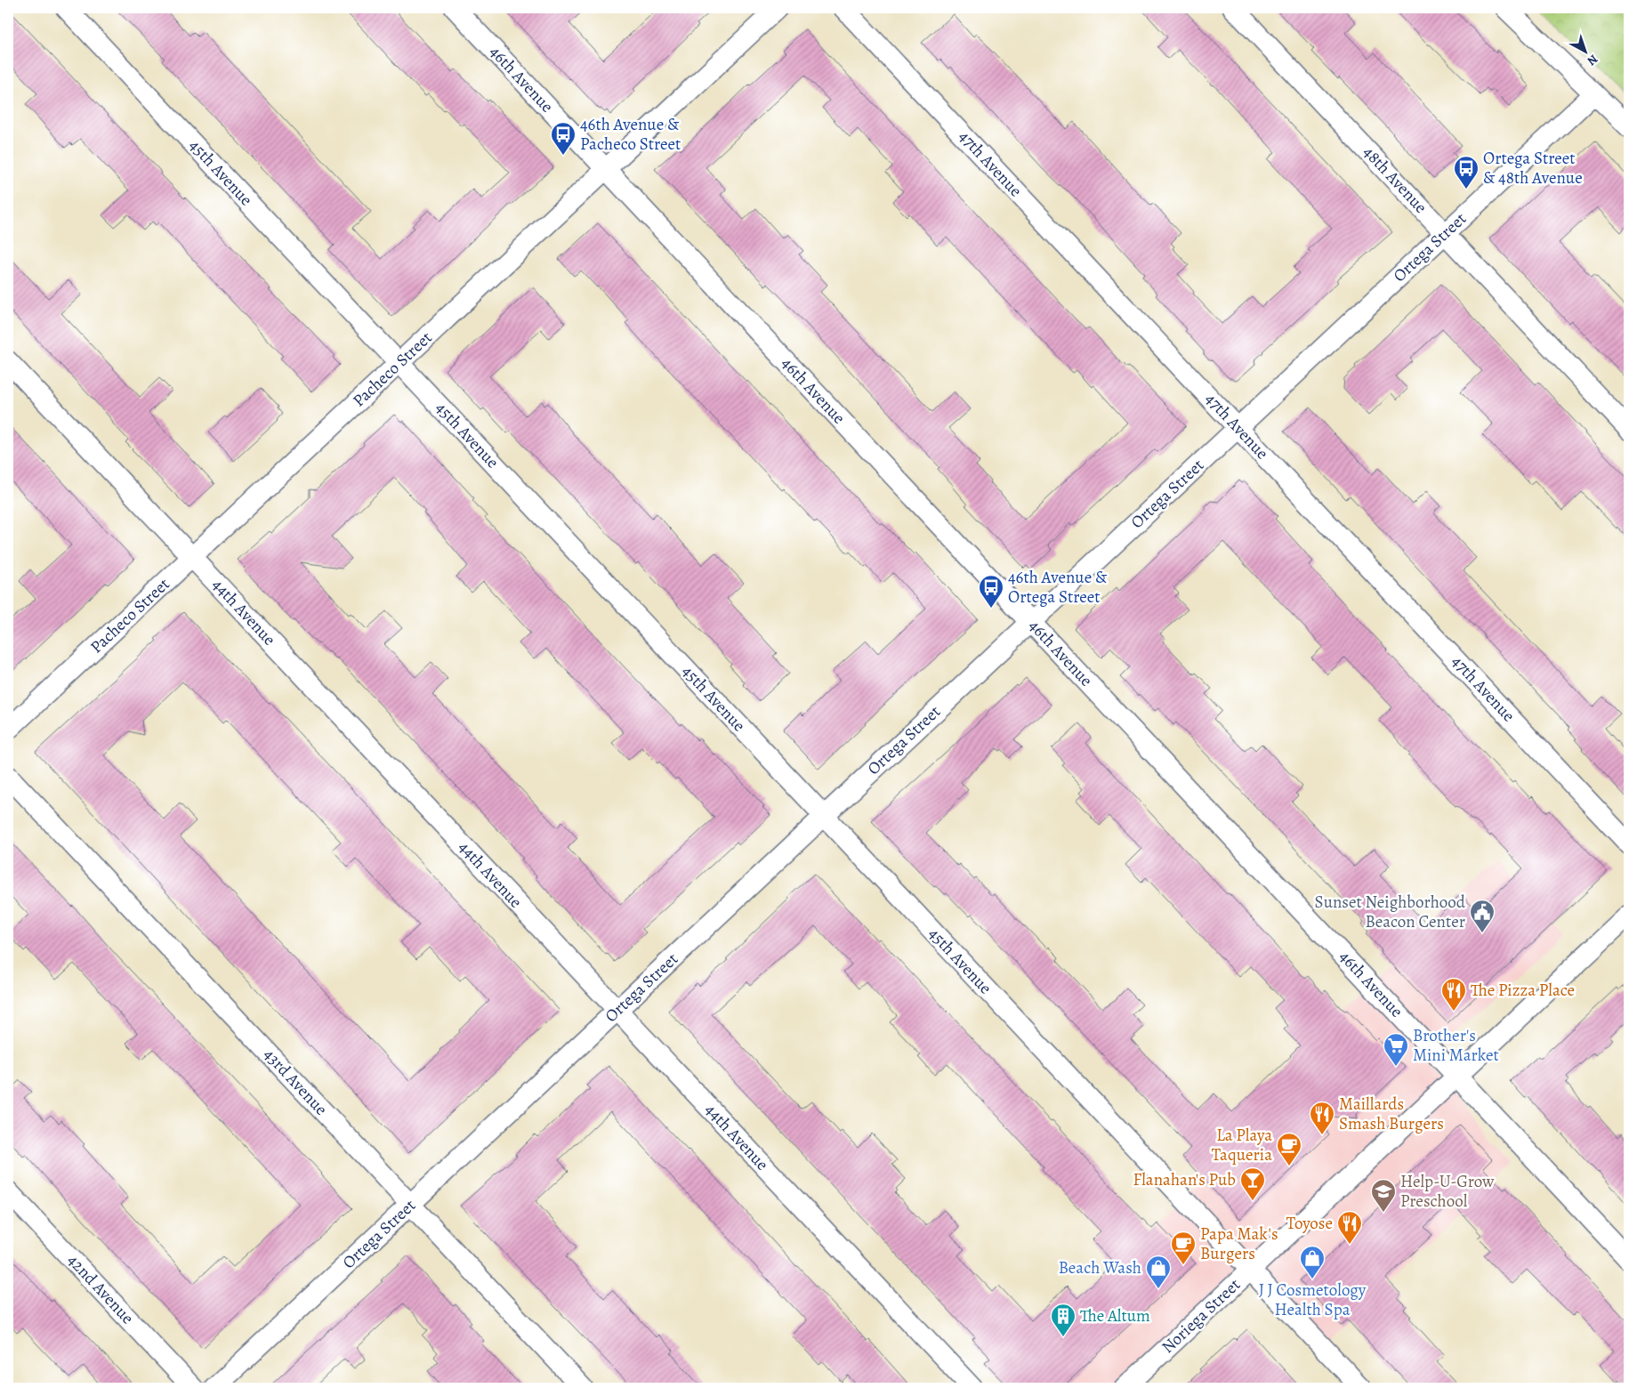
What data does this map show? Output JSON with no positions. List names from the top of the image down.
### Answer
{
  "streets": {
    "street": [
      "46th Avenue",
      "47th Avenue",
      "45th Avenue",
      "48th Avenue",
      "Ortega Street",
      "Pacheco Street",
      "44th Avenue",
      "43rd Avenue",
      "42nd Avenue",
      "Noriega Street"
    ]
  },
  "crossings": [
    ["46th Avenue", "Ortega Street"],
    ["46th Avenue", "Pacheco Street"],
    ["46th Avenue", "Noriega Street"],
    ["47th Avenue", "Ortega Street"],
    ["45th Avenue", "Ortega Street"],
    ["45th Avenue", "Pacheco Street"],
    ["45th Avenue", "Noriega Street"],
    ["48th Avenue", "Ortega Street"],
    ["Ortega Street", "44th Avenue"],
    ["Ortega Street", "43rd Avenue"],
    ["Pacheco Street", "44th Avenue"]
  ],
  "places": {
    "bus stop": ["46th Avenue & Pacheco Street", "Ortega Street & 48th Avenue", "46th Avenue & Ortega Street"],
    "public building": ["Sunset Neighborhood Beacon Center"],
    "restaurant": ["The Pizza Place", "Maillards Smash Burgers", "Toyose"],
    "supermarket": ["Brother's Mini Market"],
    "cafe": ["La Playa Taqueria", "Papa Mak's Burgers"],
    "bar": ["Flanahan's Pub"],
    "school or university": ["Help-U-Grow Preschool"],
    "shop": ["J J Cosmetology Health Spa", "Beach Wash"],
    "building": ["The Altum"]
  },
  "north": "bottom right"
}
